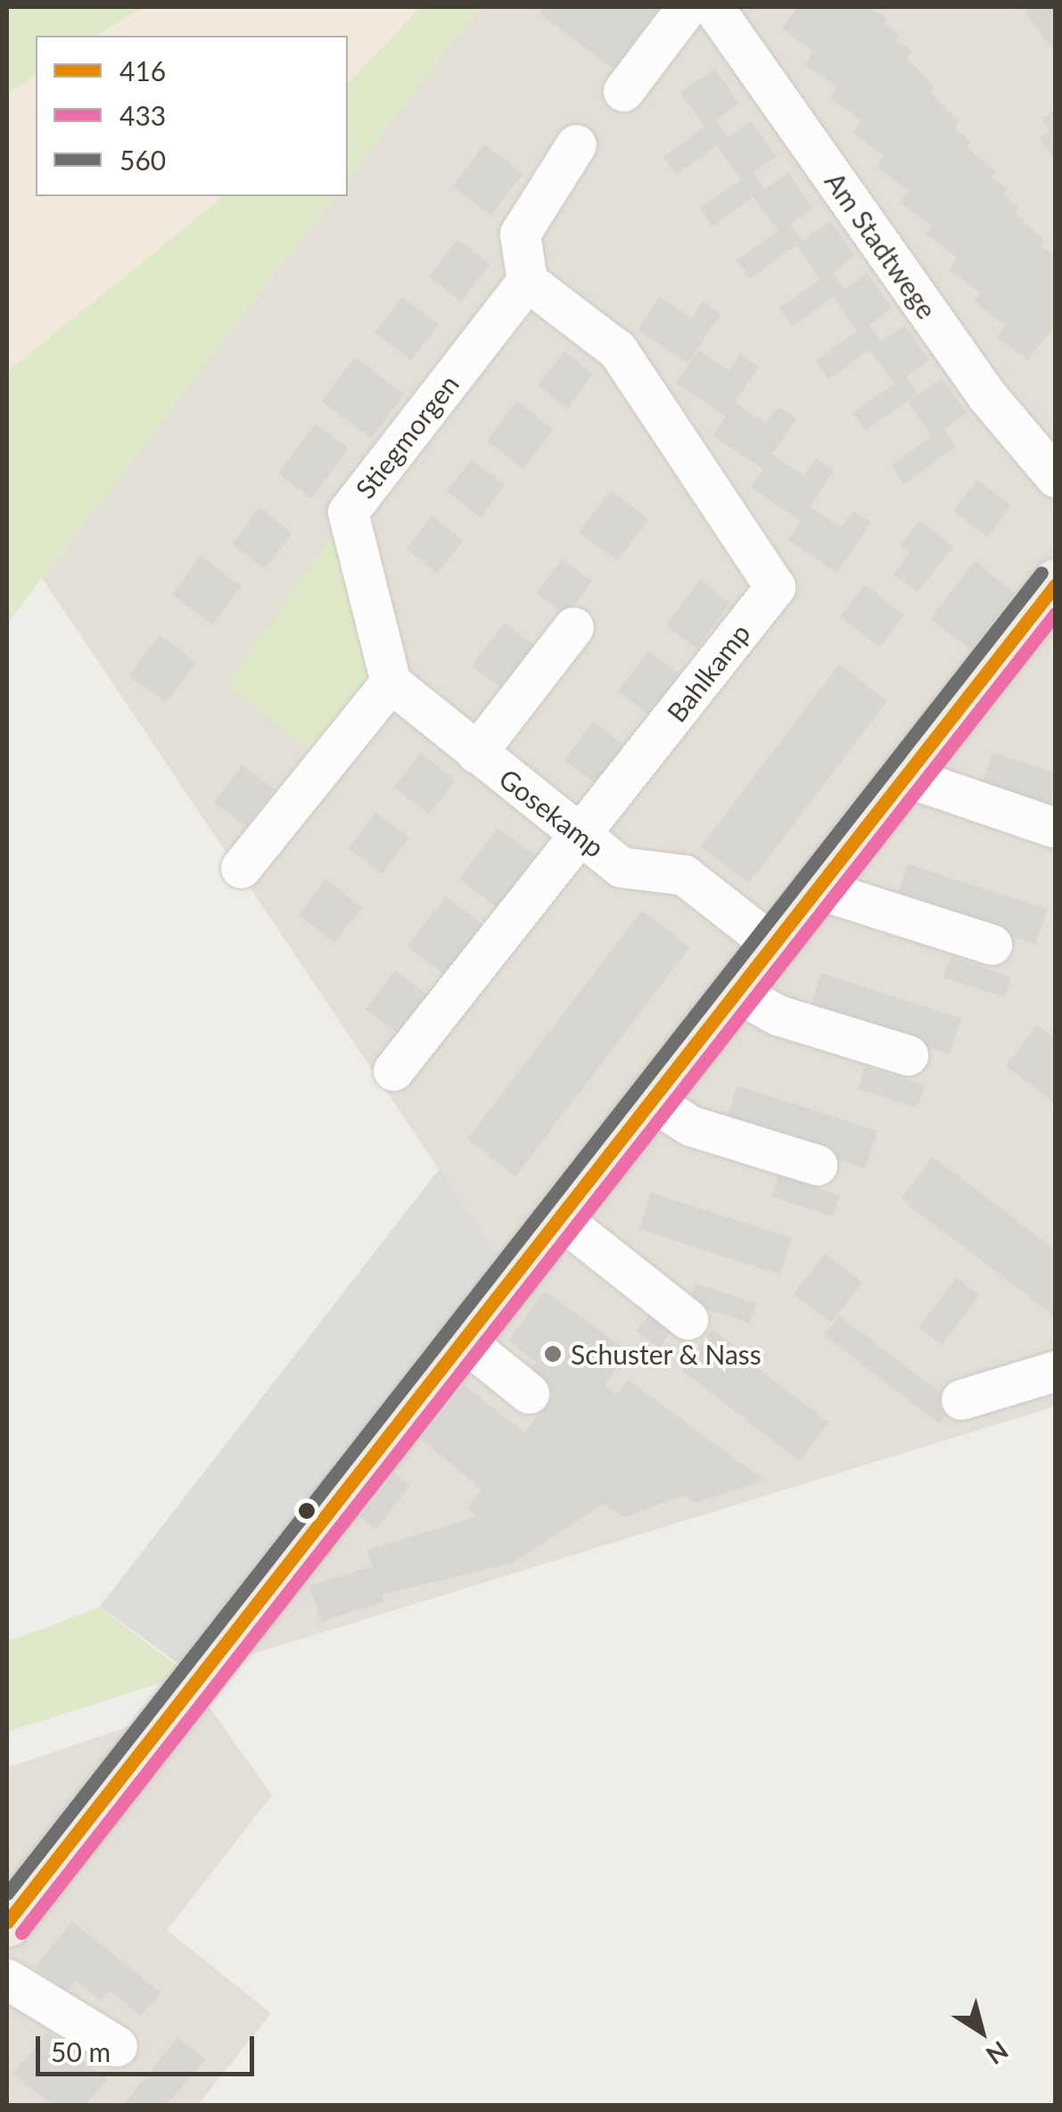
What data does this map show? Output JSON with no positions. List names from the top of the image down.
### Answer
{
  "streets": {
    "street": [
      "Am Stadtwege",
      "Stiegmorgen",
      "Bahlkamp",
      "Gosekamp"
    ]
  },
  "crossings": [
    ["Stiegmorgen", "Bahlkamp"],
    ["Stiegmorgen", "Gosekamp"],
    ["Bahlkamp", "Gosekamp"]
  ],
  "places": ["Schuster & Nass"],
  "lines": ["transit line 560", "transit line 416", "transit line 433"],
  "legend": ["416", "433", "560"],
  "scale_bar": "50 m",
  "north": "bottom right"
}
